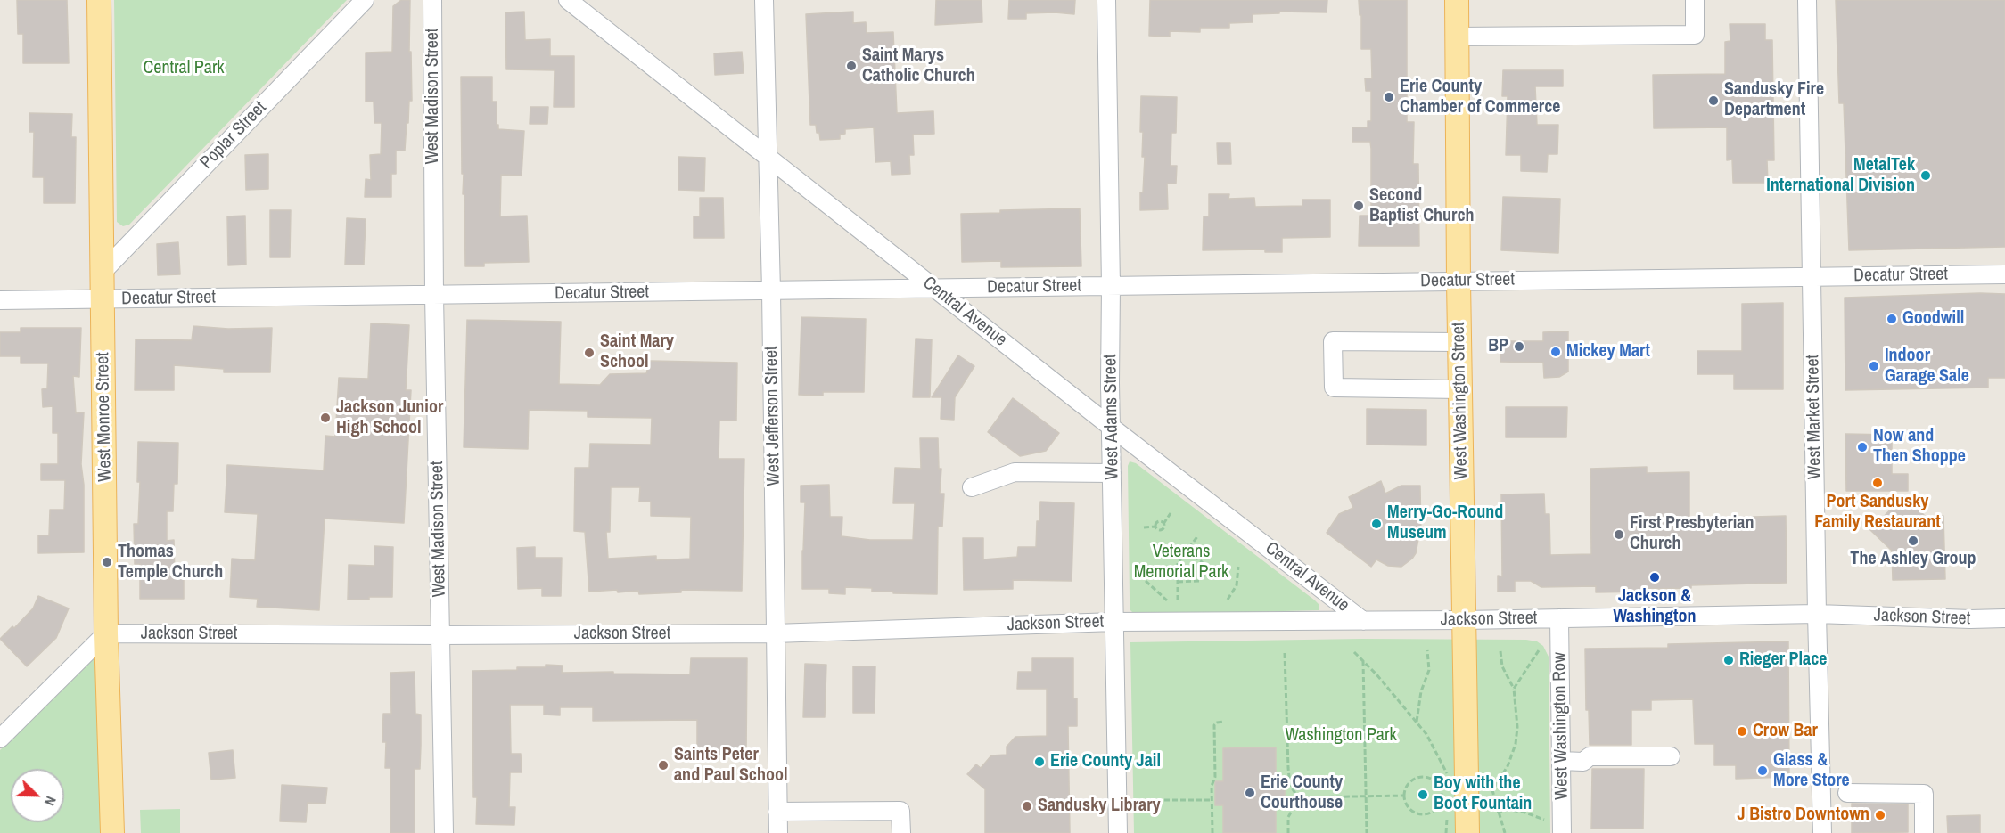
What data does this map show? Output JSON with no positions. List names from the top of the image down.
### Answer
{
  "streets": {
    "main road": ["West Washington Street", "West Monroe Street"],
    "street": [
      "West Madison Street",
      "Poplar Street",
      "Decatur Street",
      "Central Avenue",
      "West Jefferson Street",
      "West Adams Street",
      "West Market Street",
      "Jackson Street",
      "West Washington Row"
    ]
  },
  "crossings": [
    ["West Madison Street", "Decatur Street"],
    ["West Madison Street", "Jackson Street"],
    ["Poplar Street", "West Monroe Street"],
    ["Decatur Street", "Central Avenue"],
    ["Decatur Street", "West Washington Street"],
    ["Decatur Street", "West Jefferson Street"],
    ["Decatur Street", "West Monroe Street"],
    ["Decatur Street", "West Adams Street"],
    ["Decatur Street", "West Market Street"],
    ["Central Avenue", "West Jefferson Street"],
    ["Central Avenue", "West Adams Street"],
    ["Central Avenue", "Jackson Street"],
    ["West Washington Street", "Jackson Street"],
    ["West Jefferson Street", "Jackson Street"],
    ["West Monroe Street", "Jackson Street"],
    ["West Adams Street", "Jackson Street"],
    ["West Market Street", "Jackson Street"],
    ["Jackson Street", "West Washington Row"]
  ],
  "parks": ["Central Park", "Veterans Memorial Park", "Washington Park"],
  "places": [
    "Saint Marys Catholic Church",
    "Erie County Chamber of Commerce",
    "Sandusky Fire Department",
    "MetalTek International Division",
    "Second Baptist Church",
    "Goodwill",
    "BP",
    "Mickey Mart",
    "Saint Mary School",
    "Indoor Garage Sale",
    "Jackson Junior High School",
    "Now and Then Shoppe",
    "Port Sandusky Family Restaurant",
    "Merry-Go-Round Museum",
    "First Presbyterian Church",
    "The Ashley Group",
    "Thomas Temple Church",
    "Jackson & Washington",
    "Rieger Place",
    "Crow Bar",
    "Erie County Jail",
    "Saints Peter and Paul School",
    "Glass & More Store",
    "Erie County Courthouse",
    "Boy with the Boot Fountain",
    "Sandusky Library",
    "J Bistro Downtown"
  ],
  "north": "bottom right"
}
